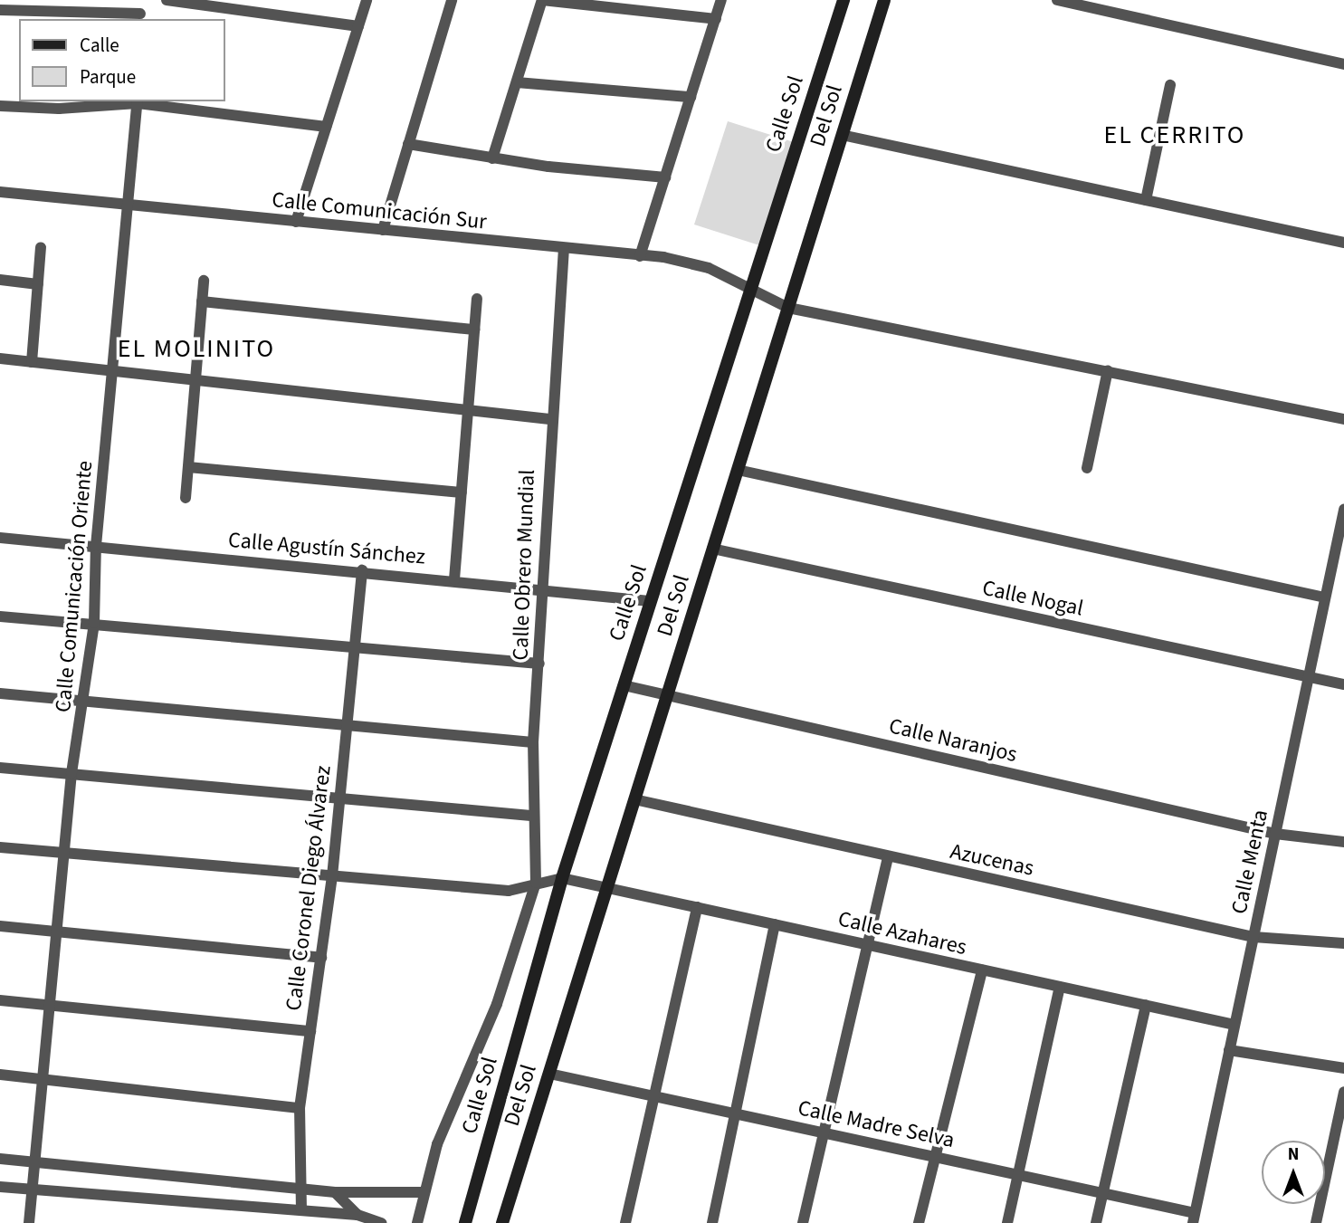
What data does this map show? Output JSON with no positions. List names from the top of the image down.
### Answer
{
  "streets": {
    "street": [
      "Calle Sol",
      "Del Sol",
      "Calle Comunicación Sur",
      "Calle Agustín Sánchez",
      "Calle Obrero Mundial",
      "Calle Comunicación Oriente",
      "Calle Nogal",
      "Calle Naranjos",
      "Azucenas",
      "Calle Menta",
      "Calle Coronel Diego Álvarez",
      "Calle Azahares",
      "Calle Madre Selva"
    ]
  },
  "crossings": [
    ["Calle Sol", "Calle Comunicación Sur"],
    ["Calle Sol", "Calle Agustín Sánchez"],
    ["Calle Sol", "Calle Naranjos"],
    ["Calle Sol", "Calle Azahares"],
    ["Del Sol", "Calle Comunicación Sur"],
    ["Del Sol", "Calle Nogal"],
    ["Del Sol", "Calle Naranjos"],
    ["Del Sol", "Azucenas"],
    ["Del Sol", "Calle Azahares"],
    ["Del Sol", "Calle Madre Selva"],
    ["Calle Comunicación Sur", "Calle Obrero Mundial"],
    ["Calle Comunicación Sur", "Calle Comunicación Oriente"],
    ["Calle Agustín Sánchez", "Calle Obrero Mundial"],
    ["Calle Agustín Sánchez", "Calle Comunicación Oriente"],
    ["Calle Agustín Sánchez", "Calle Coronel Diego Álvarez"],
    ["Calle Nogal", "Calle Menta"],
    ["Calle Naranjos", "Calle Menta"],
    ["Azucenas", "Calle Menta"],
    ["Calle Menta", "Calle Azahares"],
    ["Calle Menta", "Calle Madre Selva"]
  ],
  "districts": ["EL CERRITO", "EL MOLINITO"],
  "legend": ["Calle", "Parque"],
  "north": "top"
}
